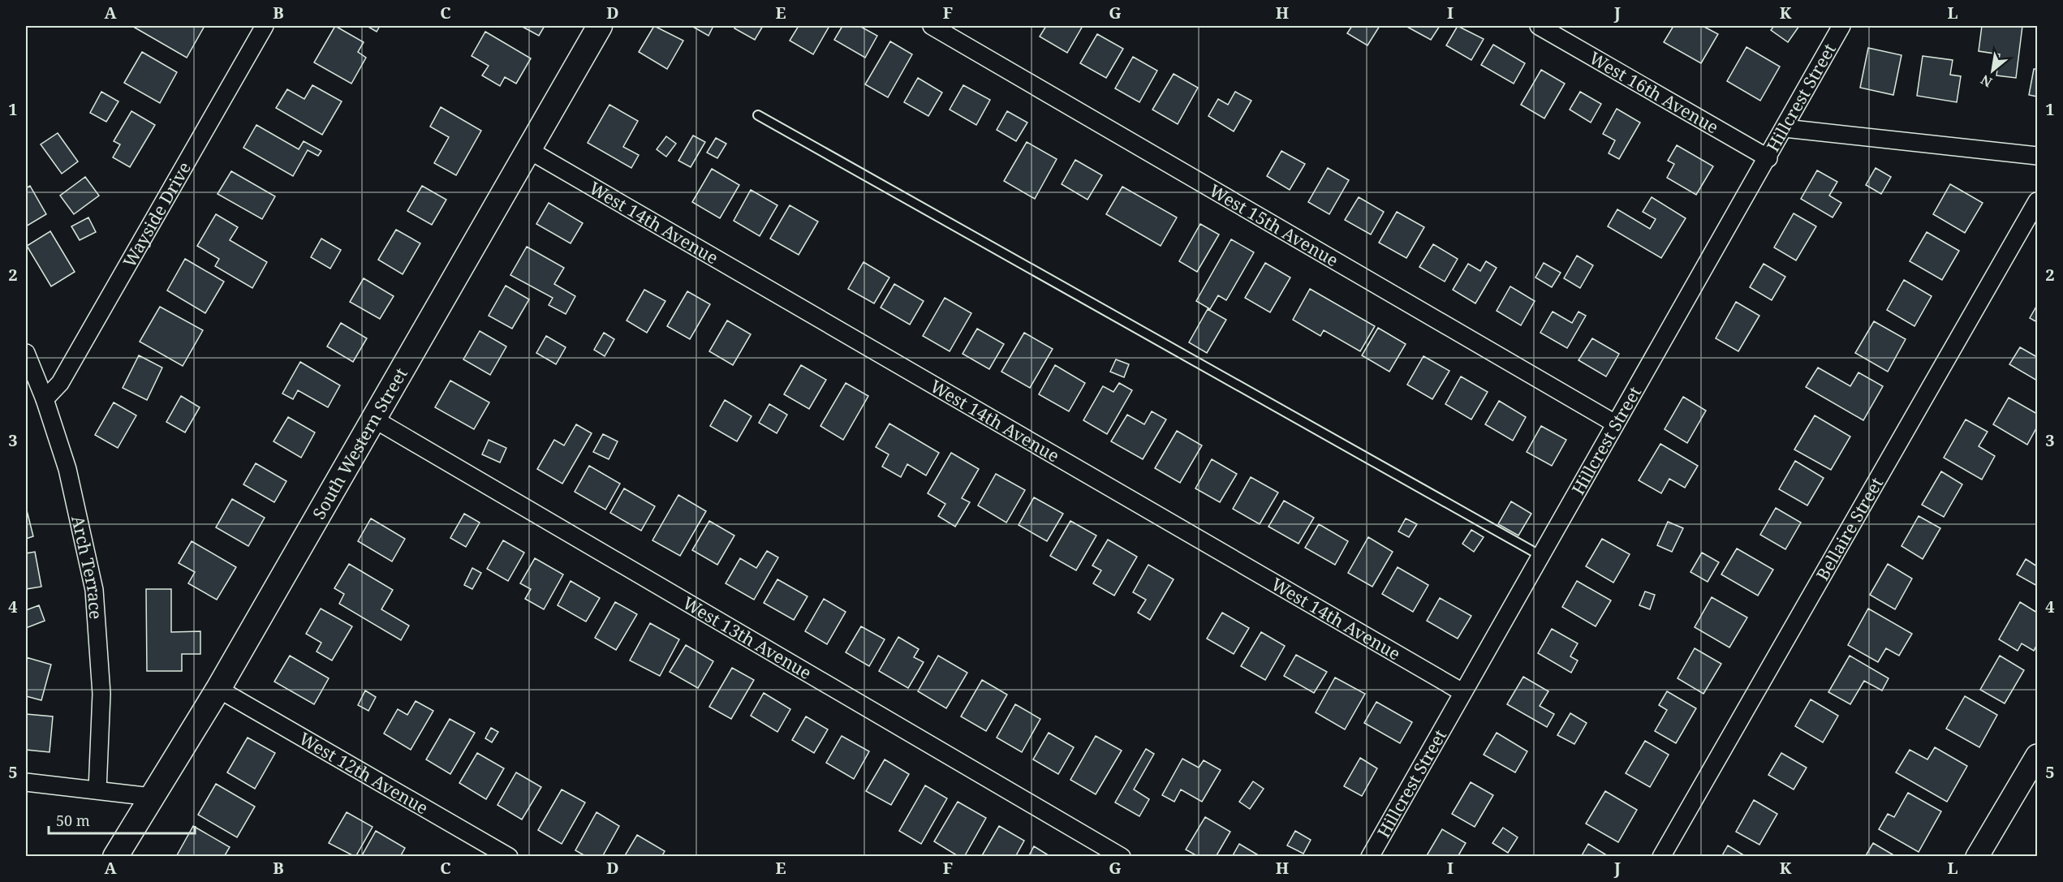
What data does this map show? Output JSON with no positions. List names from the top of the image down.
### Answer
{
  "streets": {
    "main road": ["South Western Street"],
    "street": [
      "West 16th Avenue",
      "Hillcrest Street",
      "Wayside Drive",
      "West 14th Avenue",
      "West 15th Avenue",
      "Bellaire Street",
      "Arch Terrace",
      "West 13th Avenue",
      "West 12th Avenue"
    ]
  },
  "crossings": [
    ["West 16th Avenue", "Hillcrest Street"],
    ["Hillcrest Street", "West 14th Avenue"],
    ["Hillcrest Street", "West 15th Avenue"],
    ["Wayside Drive", "Arch Terrace"],
    ["West 14th Avenue", "South Western Street"],
    ["South Western Street", "West 13th Avenue"],
    ["South Western Street", "West 12th Avenue"]
  ],
  "scale_bar": "50 m",
  "north": "bottom left",
  "grid": {
    "columns": [
      "A",
      "B",
      "C",
      "D",
      "E",
      "F",
      "G",
      "H",
      "I",
      "J",
      "K",
      "L"
    ],
    "rows": [
      "1",
      "2",
      "3",
      "4",
      "5"
    ]
  }
}
